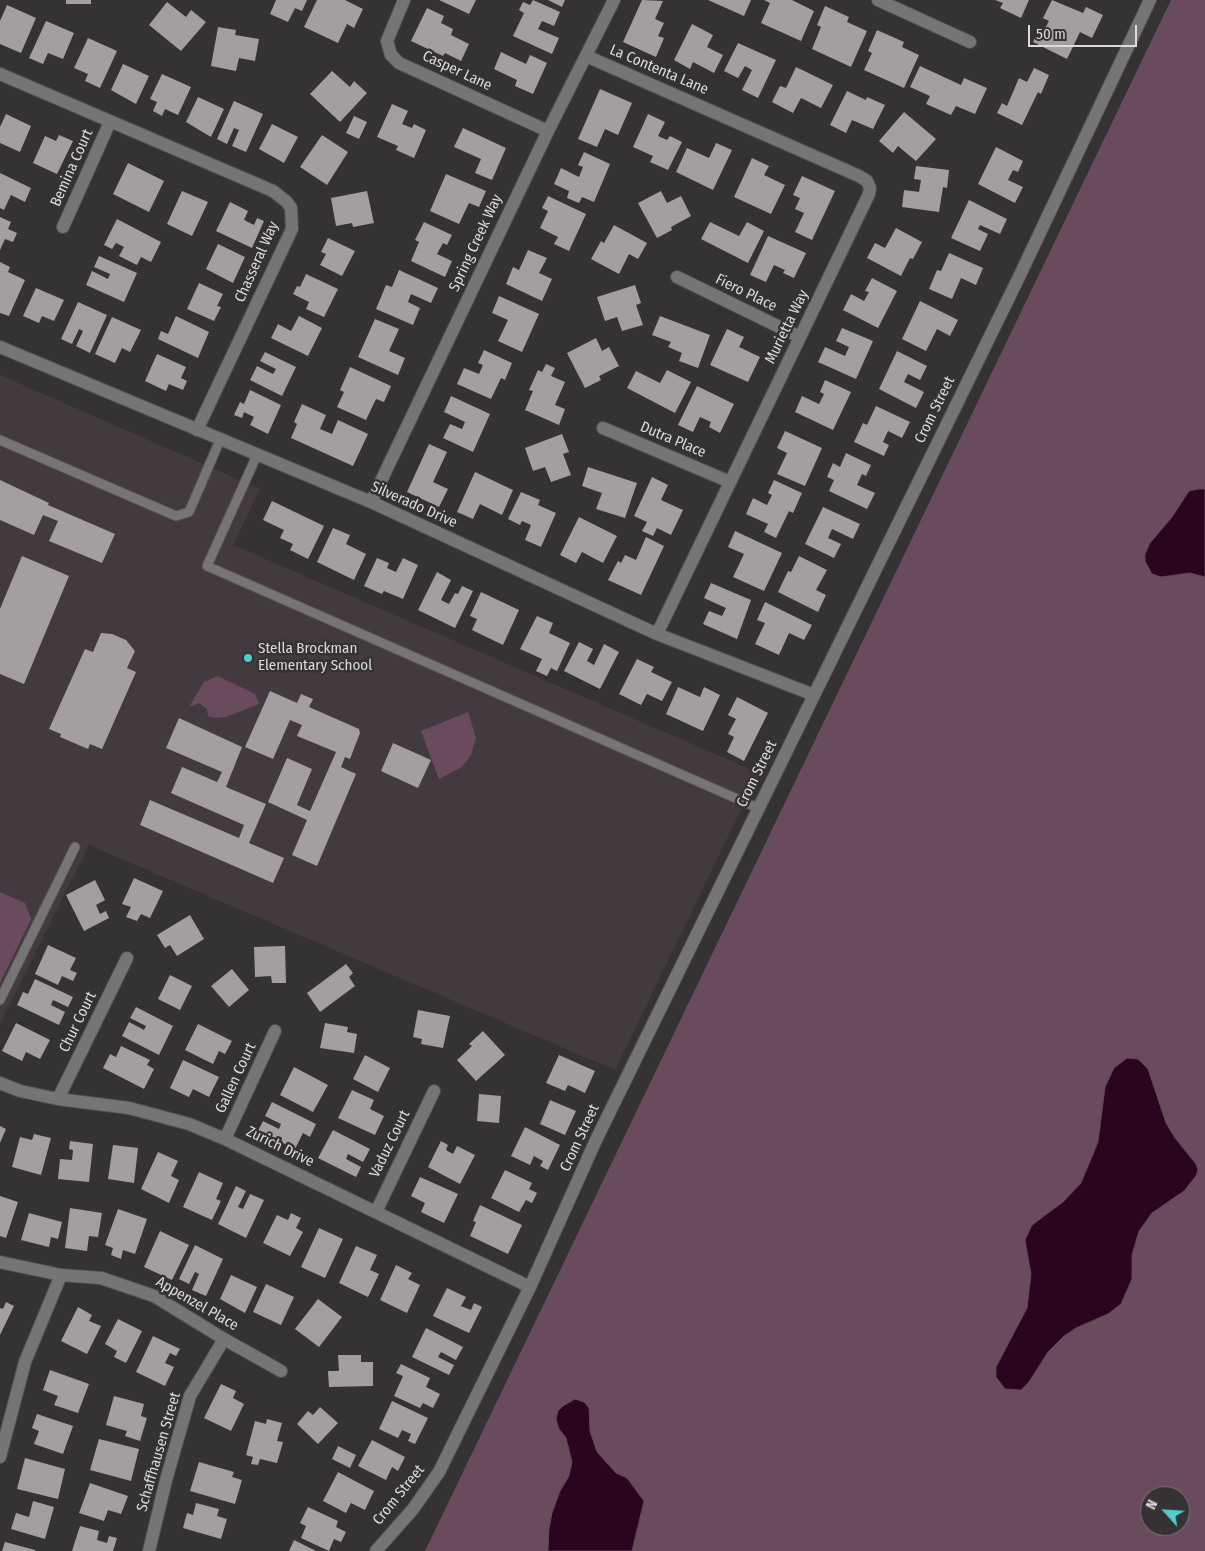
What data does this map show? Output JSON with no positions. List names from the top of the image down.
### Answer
{
  "streets": {
    "street": [
      "La Contenta Lane",
      "Casper Lane",
      "Bemina Court",
      "Spring Creek Way",
      "Chasseral Way",
      "Fiero Place",
      "Murietta Way",
      "Crom Street",
      "Dutra Place",
      "Silverado Drive",
      "Chur Court",
      "Gallen Court",
      "Vaduz Court",
      "Zurich Drive",
      "Appenzel Place",
      "Schaffhausen Street"
    ]
  },
  "crossings": [
    ["La Contenta Lane", "Spring Creek Way"],
    ["La Contenta Lane", "Murietta Way"],
    ["Casper Lane", "Spring Creek Way"],
    ["Bemina Court", "Chasseral Way"],
    ["Spring Creek Way", "Silverado Drive"],
    ["Chasseral Way", "Silverado Drive"],
    ["Fiero Place", "Murietta Way"],
    ["Murietta Way", "Dutra Place"],
    ["Murietta Way", "Silverado Drive"],
    ["Crom Street", "Silverado Drive"],
    ["Crom Street", "Zurich Drive"],
    ["Chur Court", "Zurich Drive"],
    ["Gallen Court", "Zurich Drive"],
    ["Vaduz Court", "Zurich Drive"],
    ["Appenzel Place", "Schaffhausen Street"]
  ],
  "places": ["Stella Brockman Elementary School"],
  "scale_bar": "50 m",
  "north": "top left"
}
